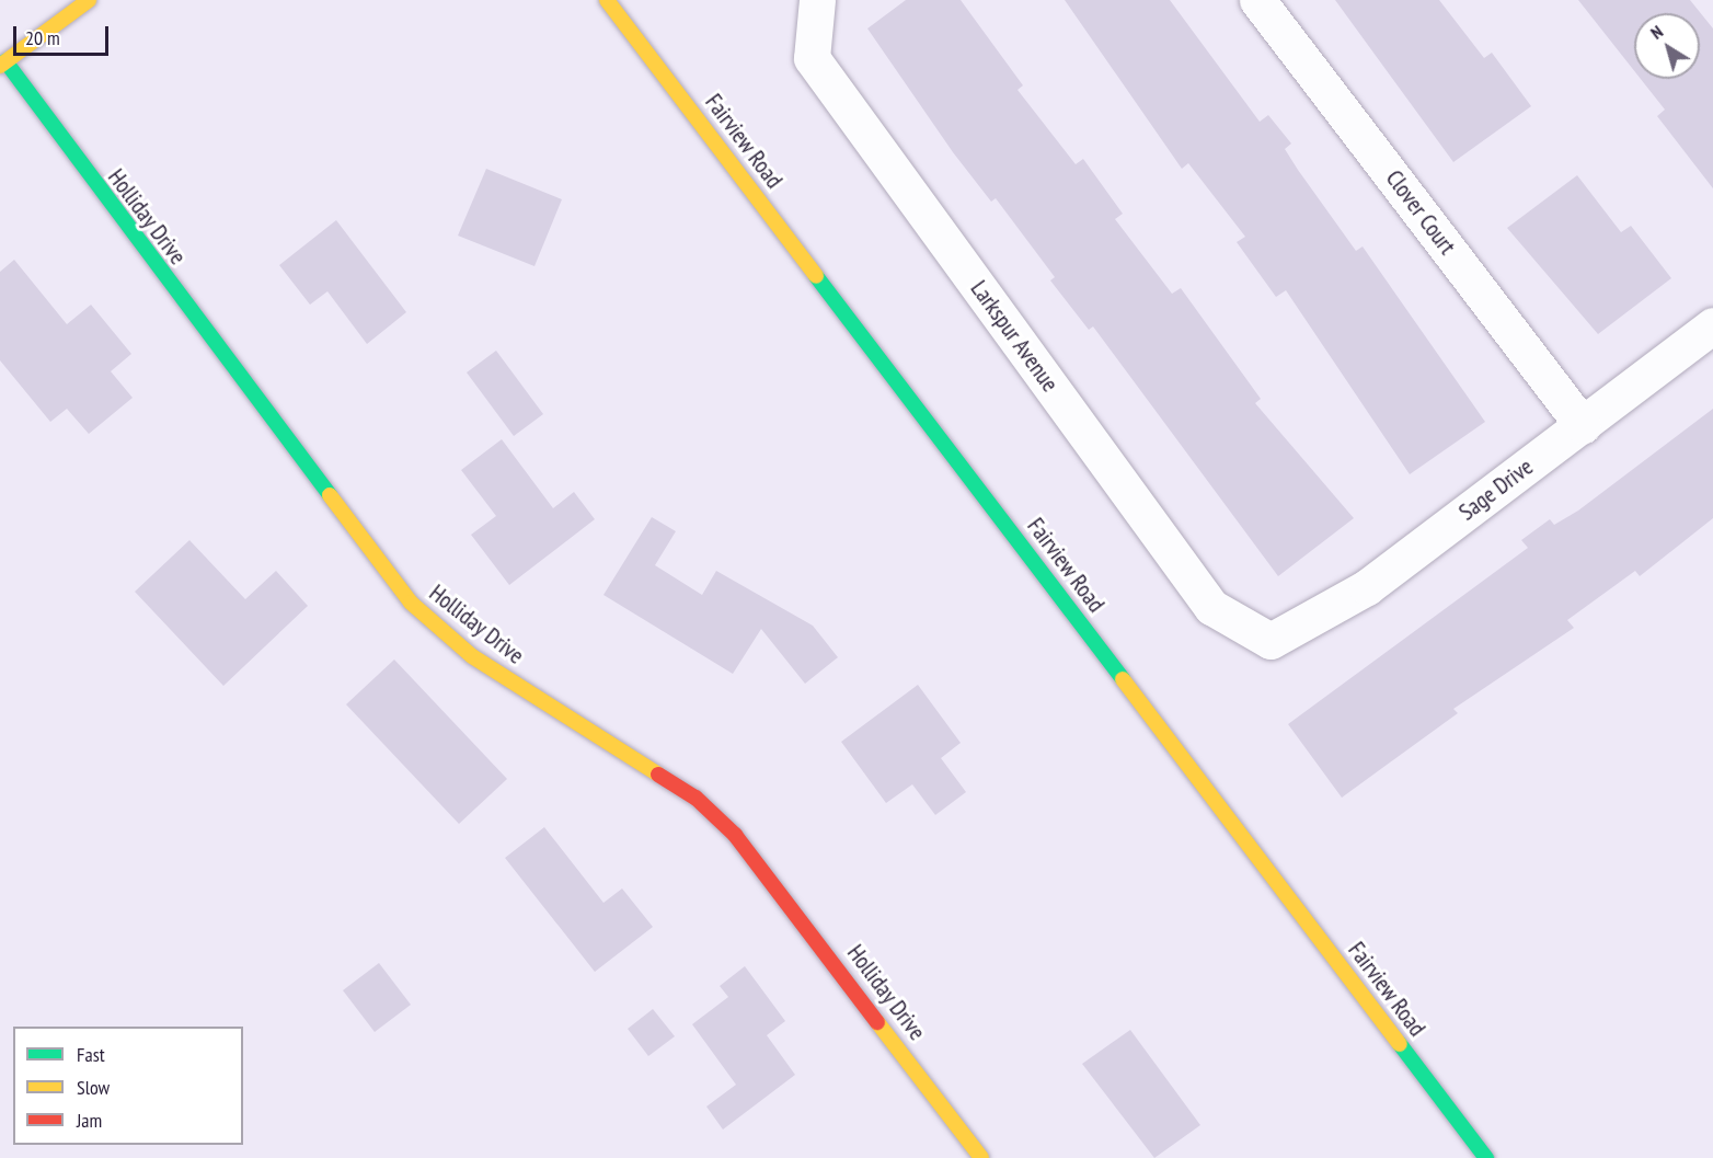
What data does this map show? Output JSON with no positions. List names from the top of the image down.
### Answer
{
  "streets": {
    "street": [
      "Fairview Road",
      "Clover Court",
      "Holliday Drive",
      "Larkspur Avenue",
      "Sage Drive"
    ]
  },
  "crossings": [
    ["Clover Court", "Sage Drive"],
    ["Larkspur Avenue", "Sage Drive"]
  ],
  "legend": ["Fast", "Slow", "Jam"],
  "scale_bar": "20 m",
  "north": "top left"
}
